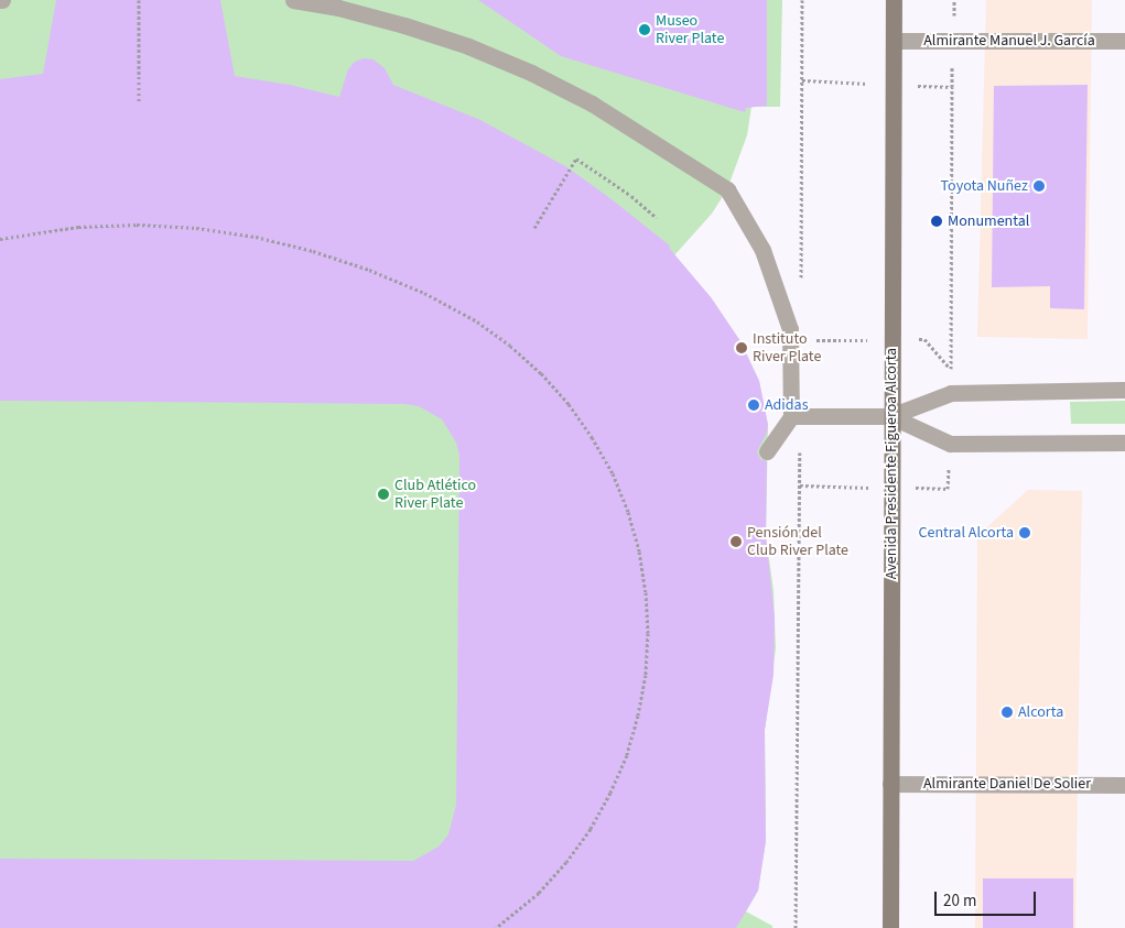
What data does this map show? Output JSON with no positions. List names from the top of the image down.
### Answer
{
  "streets": {
    "main road": ["Avenida Presidente Figueroa Alcorta"],
    "street": ["Almirante Manuel J. García", "Almirante Daniel De Solier"]
  },
  "crossings": [
    ["Almirante Manuel J. García", "Avenida Presidente Figueroa Alcorta"],
    ["Avenida Presidente Figueroa Alcorta", "Almirante Daniel De Solier"]
  ],
  "places": [
    "Museo River Plate",
    "Toyota Nuñez",
    "Monumental",
    "Instituto River Plate",
    "Adidas",
    "Club Atlético River Plate",
    "Central Alcorta",
    "Pensión del Club River Plate",
    "Alcorta"
  ],
  "scale_bar": "20 m"
}
